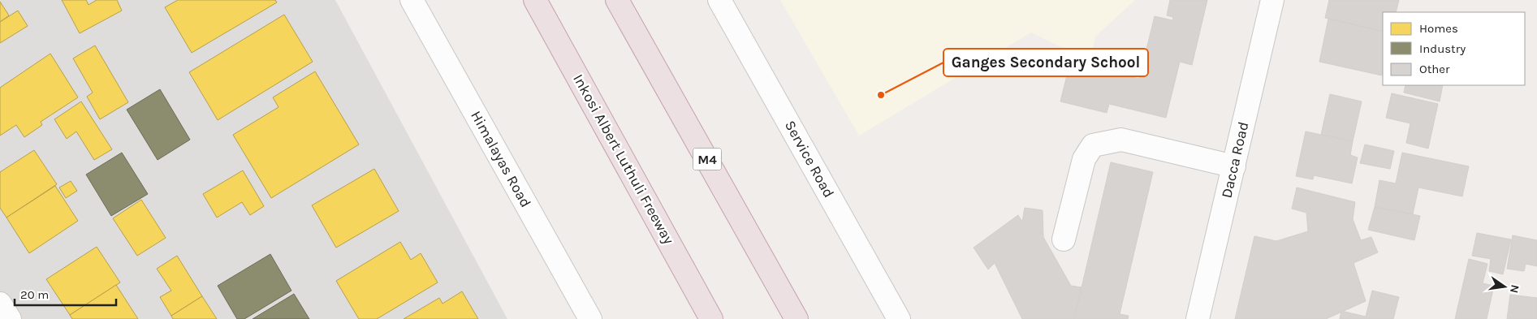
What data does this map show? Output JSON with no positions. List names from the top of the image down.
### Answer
{
  "streets": {
    "highway": ["Inkosi Albert Luthuli Freeway", "M4"],
    "street": ["Himalayas Road", "Service Road", "Dacca Road"]
  },
  "places": ["Ganges Secondary School"],
  "legend": ["Homes", "Industry", "Other"],
  "scale_bar": "20 m",
  "north": "right"
}
